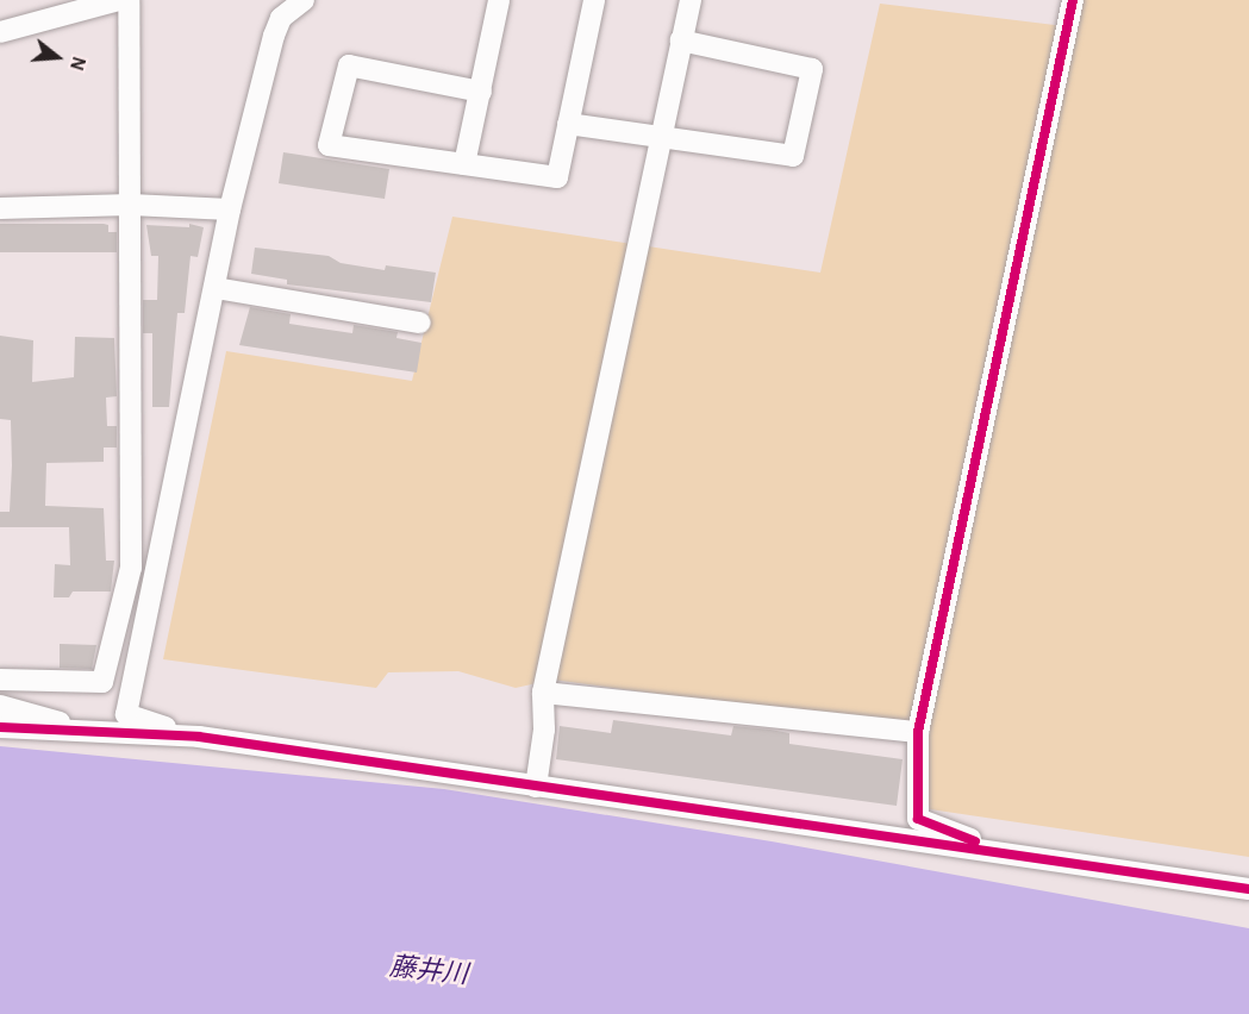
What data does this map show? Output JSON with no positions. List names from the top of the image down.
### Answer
{
  "water": ["藤井川"],
  "north": "right"
}
